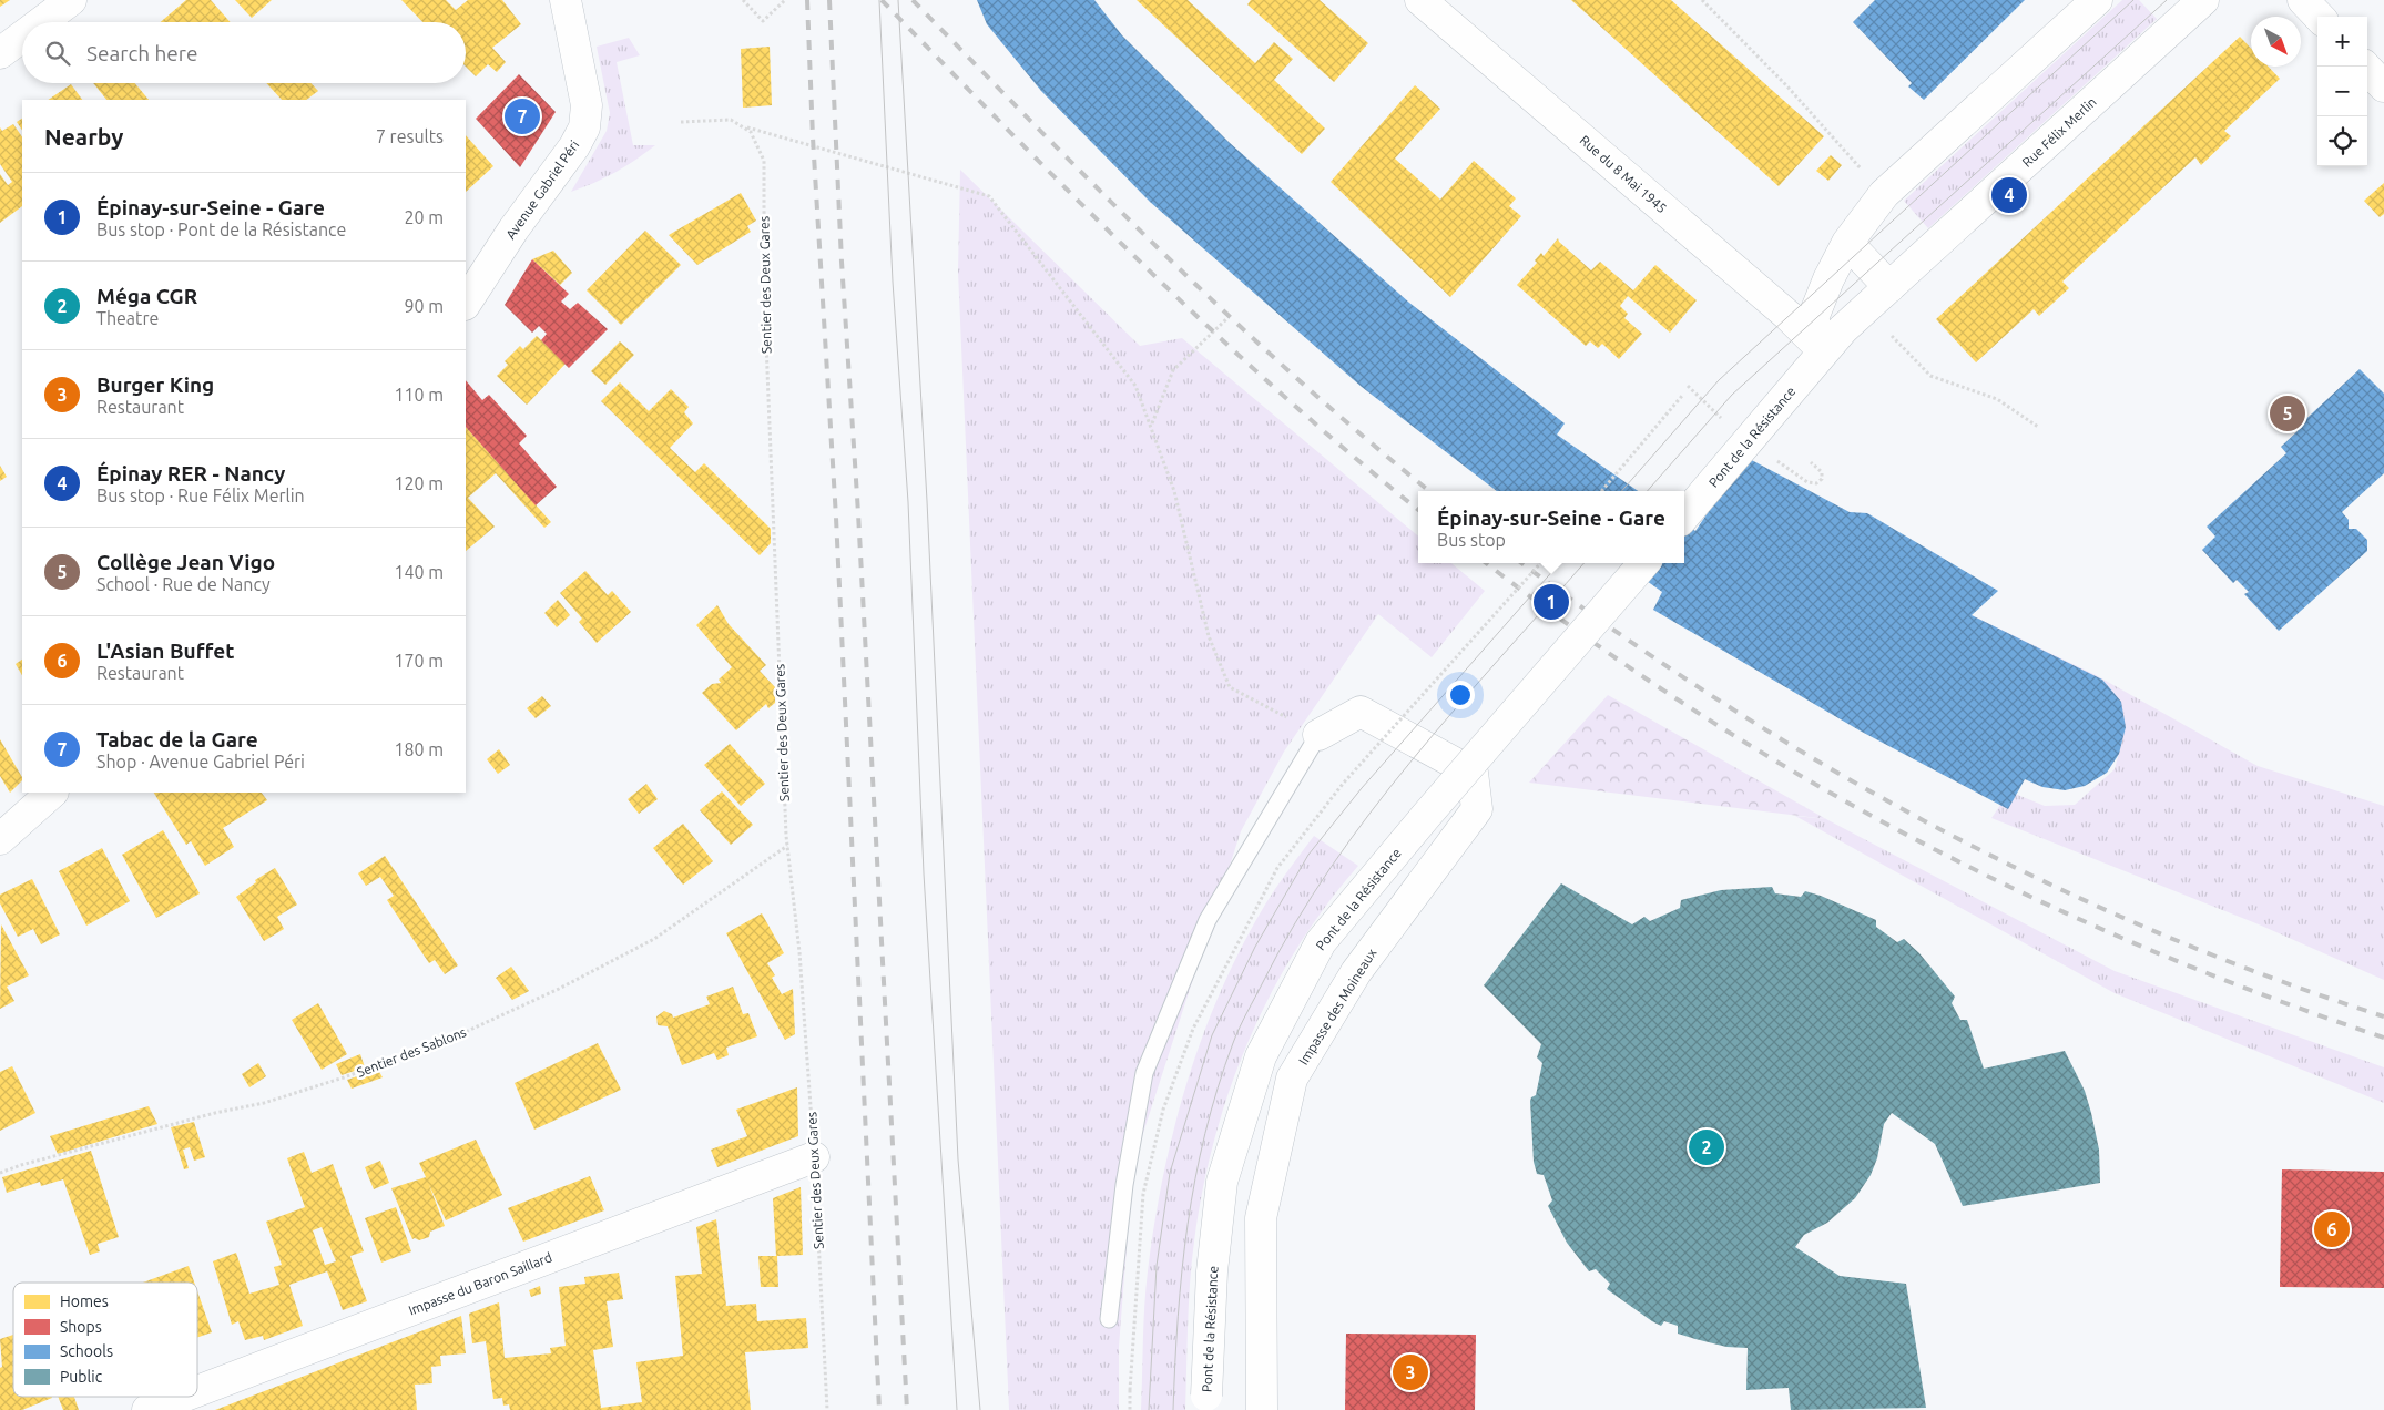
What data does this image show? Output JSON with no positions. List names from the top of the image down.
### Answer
{
  "streets": {
    "street": [
      "Rue Félix Merlin",
      "Rue du 8 Mai 1945",
      "Avenue Gabriel Péri",
      "Pont de la Résistance",
      "Impasse des Moineaux",
      "Impasse du Baron Saillard"
    ],
    "path": ["Sentier des Deux Gares", "Sentier des Sablons"]
  },
  "crossings": [
    ["Rue Félix Merlin", "Rue du 8 Mai 1945"],
    ["Rue Félix Merlin", "Pont de la Résistance"],
    ["Rue du 8 Mai 1945", "Pont de la Résistance"],
    ["Sentier des Deux Gares", "Sentier des Sablons"],
    ["Sentier des Deux Gares", "Impasse du Baron Saillard"]
  ],
  "legend": [
    "Homes",
    "Shops",
    "Schools",
    "Public"
  ],
  "north": "bottom right",
  "page": {
    "map_buttons": ["+", "−"],
    "search": "Search here",
    "pins": [
      "7",
      "4",
      "5",
      "1",
      "2",
      "6",
      "3"
    ],
    "heading": ["Nearby", "7 results"],
    "list": [
      {
        "mark": "1",
        "name": "Épinay-sur-Seine - Gare",
        "note": "Bus stop · Pont de la Résistance",
        "value": "20 m"
      },
      {
        "mark": "2",
        "name": "Méga CGR",
        "note": "Theatre",
        "value": "90 m"
      },
      {
        "mark": "3",
        "name": "Burger King",
        "note": "Restaurant",
        "value": "110 m"
      },
      {
        "mark": "4",
        "name": "Épinay RER - Nancy",
        "note": "Bus stop · Rue Félix Merlin",
        "value": "120 m"
      },
      {
        "mark": "5",
        "name": "Collège Jean Vigo",
        "note": "School · Rue de Nancy",
        "value": "140 m"
      },
      {
        "mark": "6",
        "name": "L'Asian Buffet",
        "note": "Restaurant",
        "value": "170 m"
      },
      {
        "mark": "7",
        "name": "Tabac de la Gare",
        "note": "Shop · Avenue Gabriel Péri",
        "value": "180 m"
      }
    ],
    "popup": ["Épinay-sur-Seine - Gare", "Bus stop"]
  }
}
